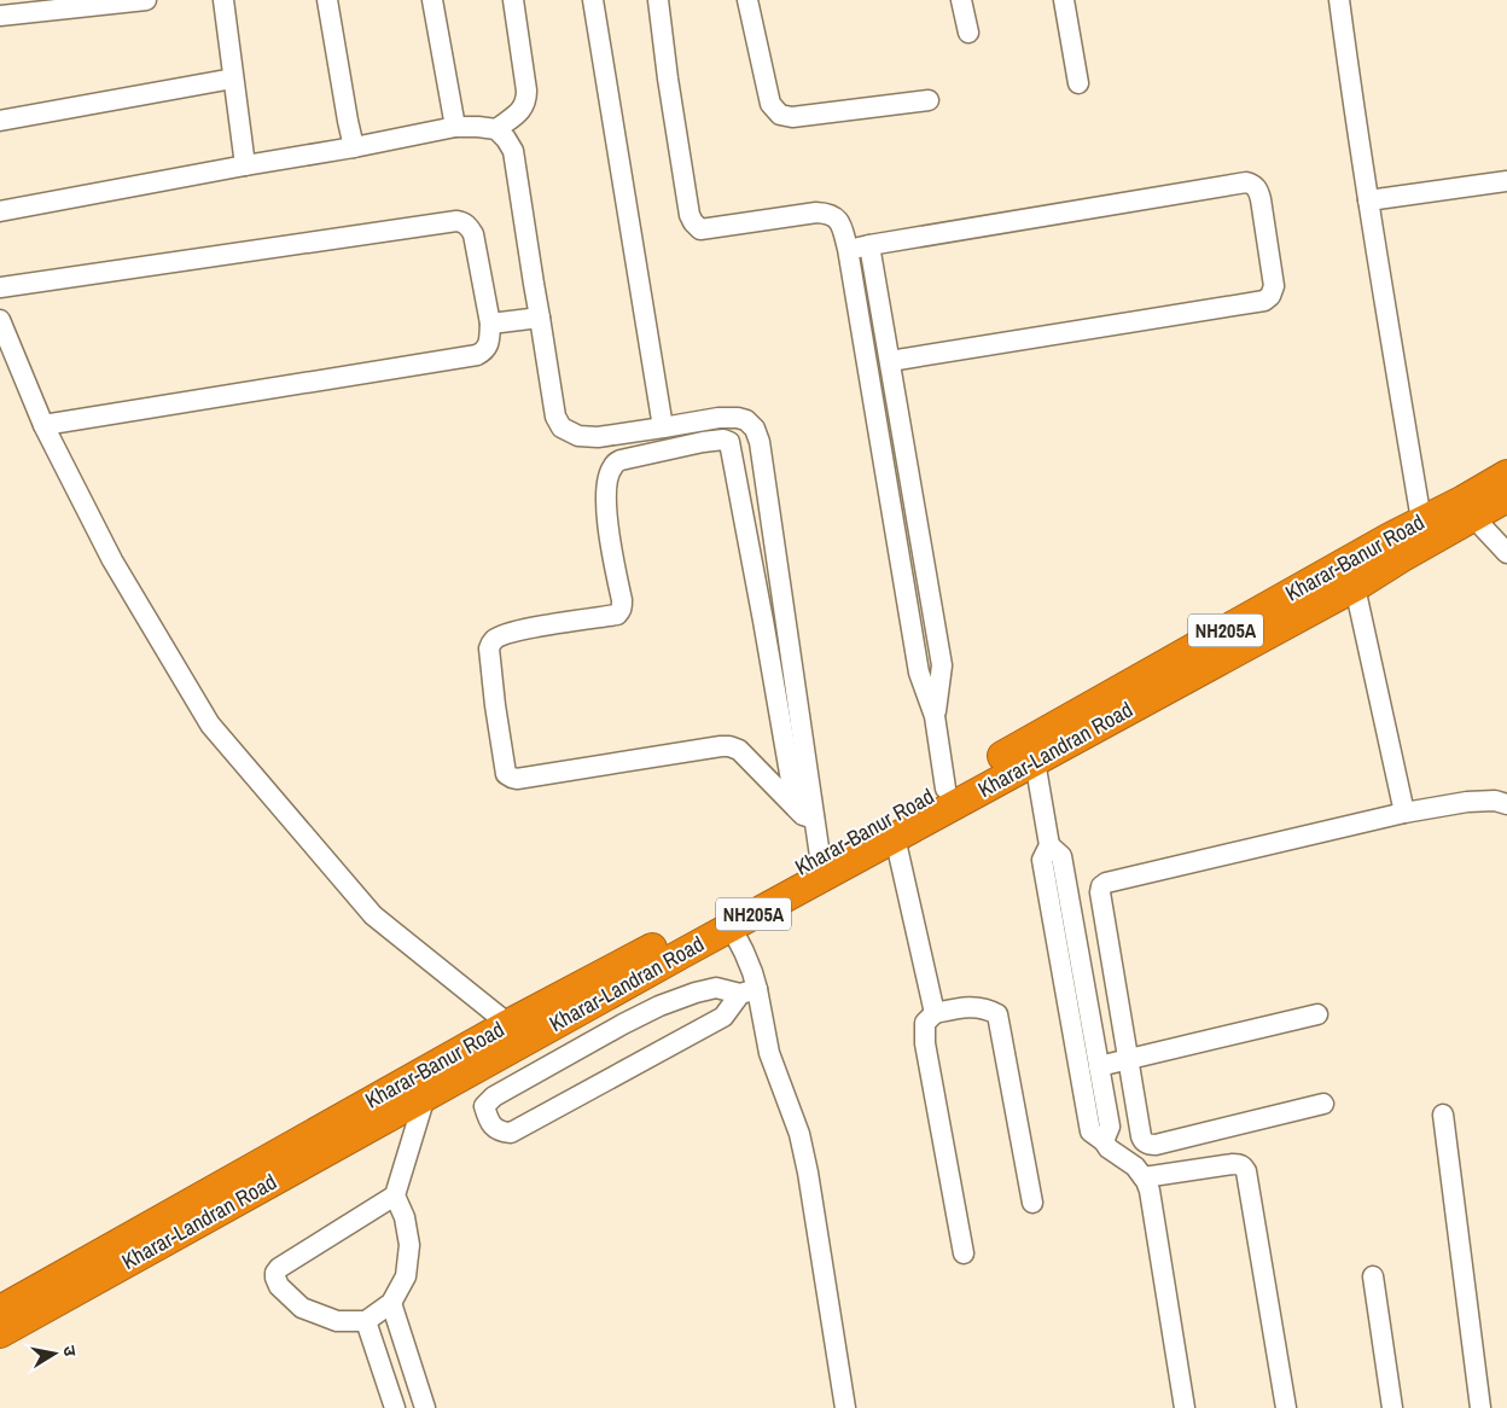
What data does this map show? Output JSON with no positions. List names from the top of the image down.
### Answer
{
  "streets": {
    "highway": ["Kharar-Banur Road", "NH205A", "Kharar-Landran Road"]
  },
  "crossings": [
    ["Kharar-Banur Road", "Kharar-Landran Road"],
    ["NH205A", "Kharar-Landran Road"]
  ],
  "north": "right"
}
